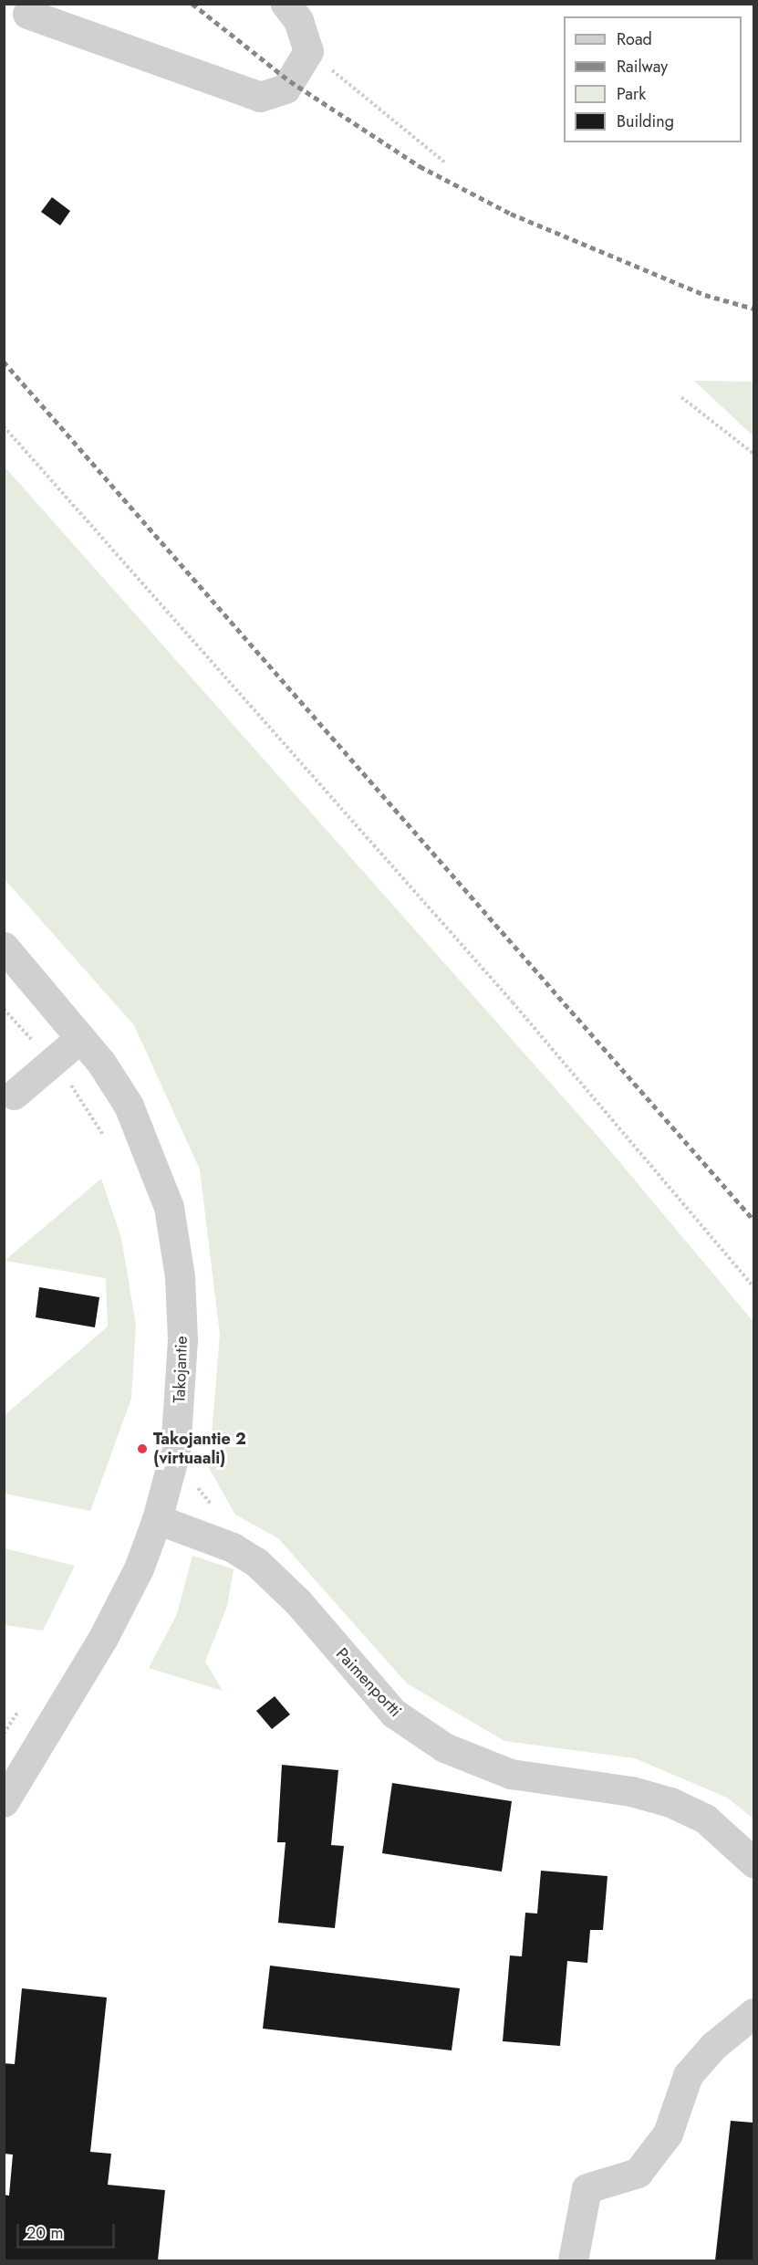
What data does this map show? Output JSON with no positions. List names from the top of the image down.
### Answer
{
  "streets": {
    "street": ["Takojantie", "Paimenportti"]
  },
  "crossings": [
    ["Takojantie", "Paimenportti"]
  ],
  "places": ["Takojantie 2 (virtuaali)"],
  "legend": [
    "Road",
    "Railway",
    "Park",
    "Building"
  ],
  "scale_bar": "20 m"
}
